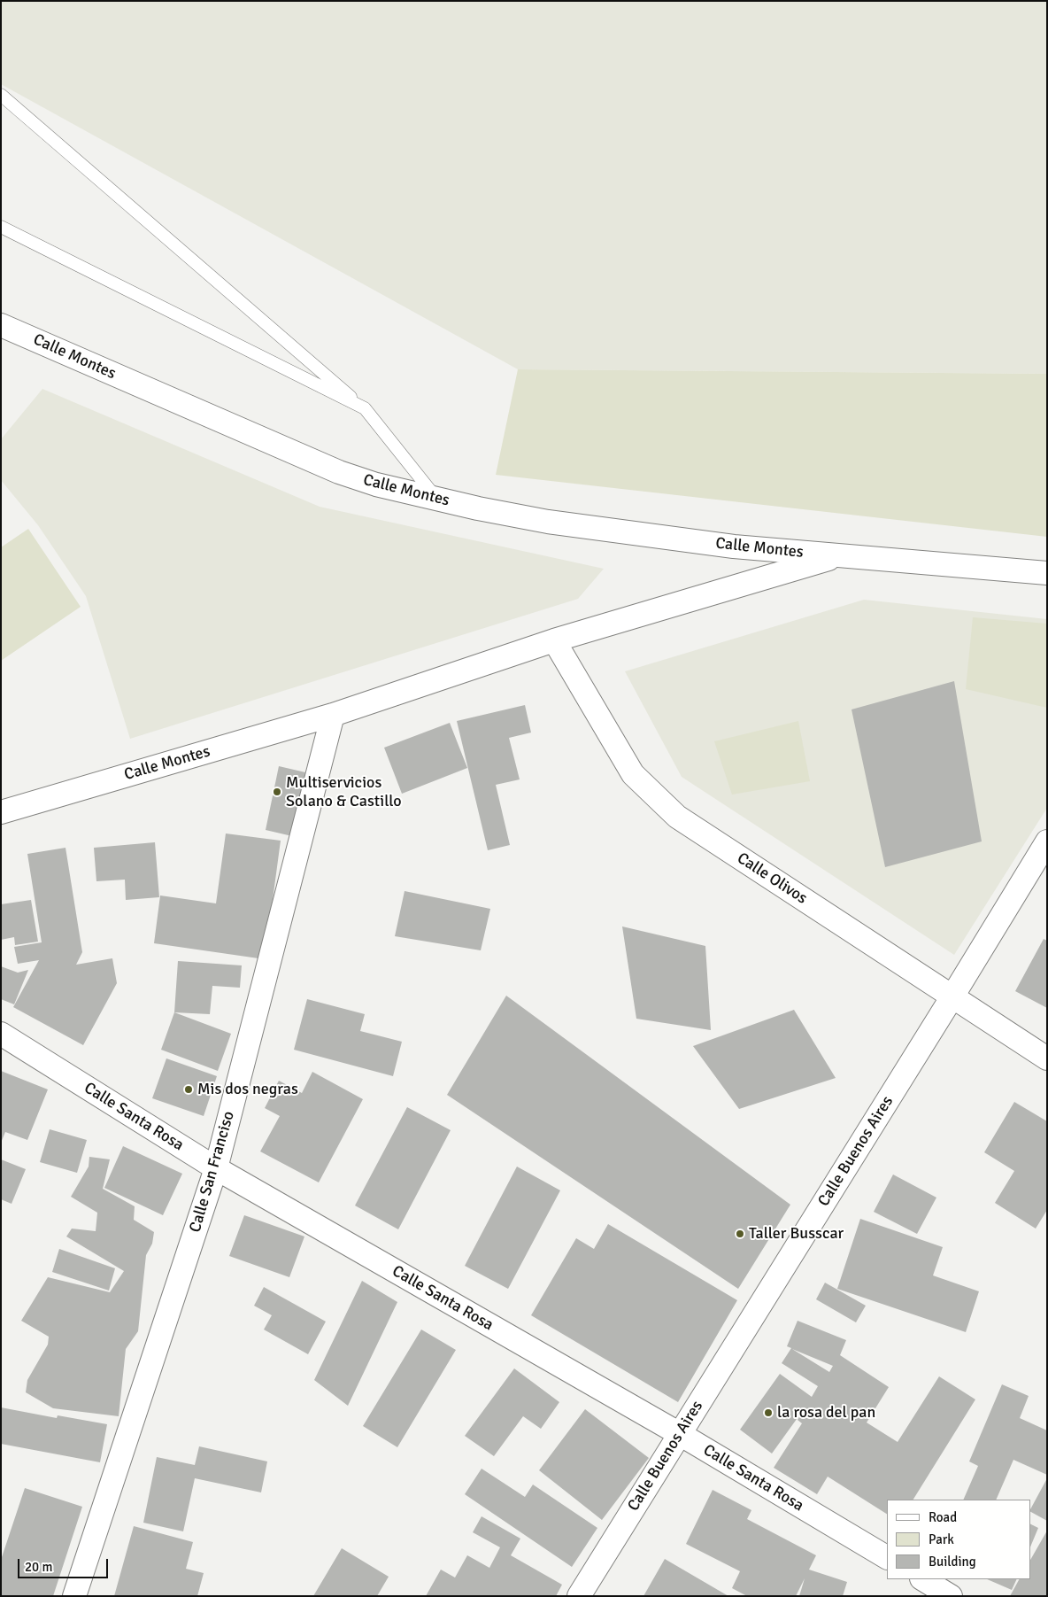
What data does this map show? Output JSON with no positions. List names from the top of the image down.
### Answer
{
  "streets": {
    "street": [
      "Calle Montes",
      "Calle Olivos",
      "Calle Santa Rosa",
      "Calle Buenos Aires",
      "Calle San Franciso"
    ]
  },
  "crossings": [
    ["Calle Montes", "Calle Olivos"],
    ["Calle Montes", "Calle San Franciso"],
    ["Calle Olivos", "Calle Buenos Aires"],
    ["Calle Santa Rosa", "Calle Buenos Aires"],
    ["Calle Santa Rosa", "Calle San Franciso"]
  ],
  "places": [
    "Multiservicios Solano & Castillo",
    "Mis dos negras",
    "Taller Busscar",
    "la rosa del pan"
  ],
  "legend": ["Road", "Park", "Building"],
  "scale_bar": "20 m"
}
